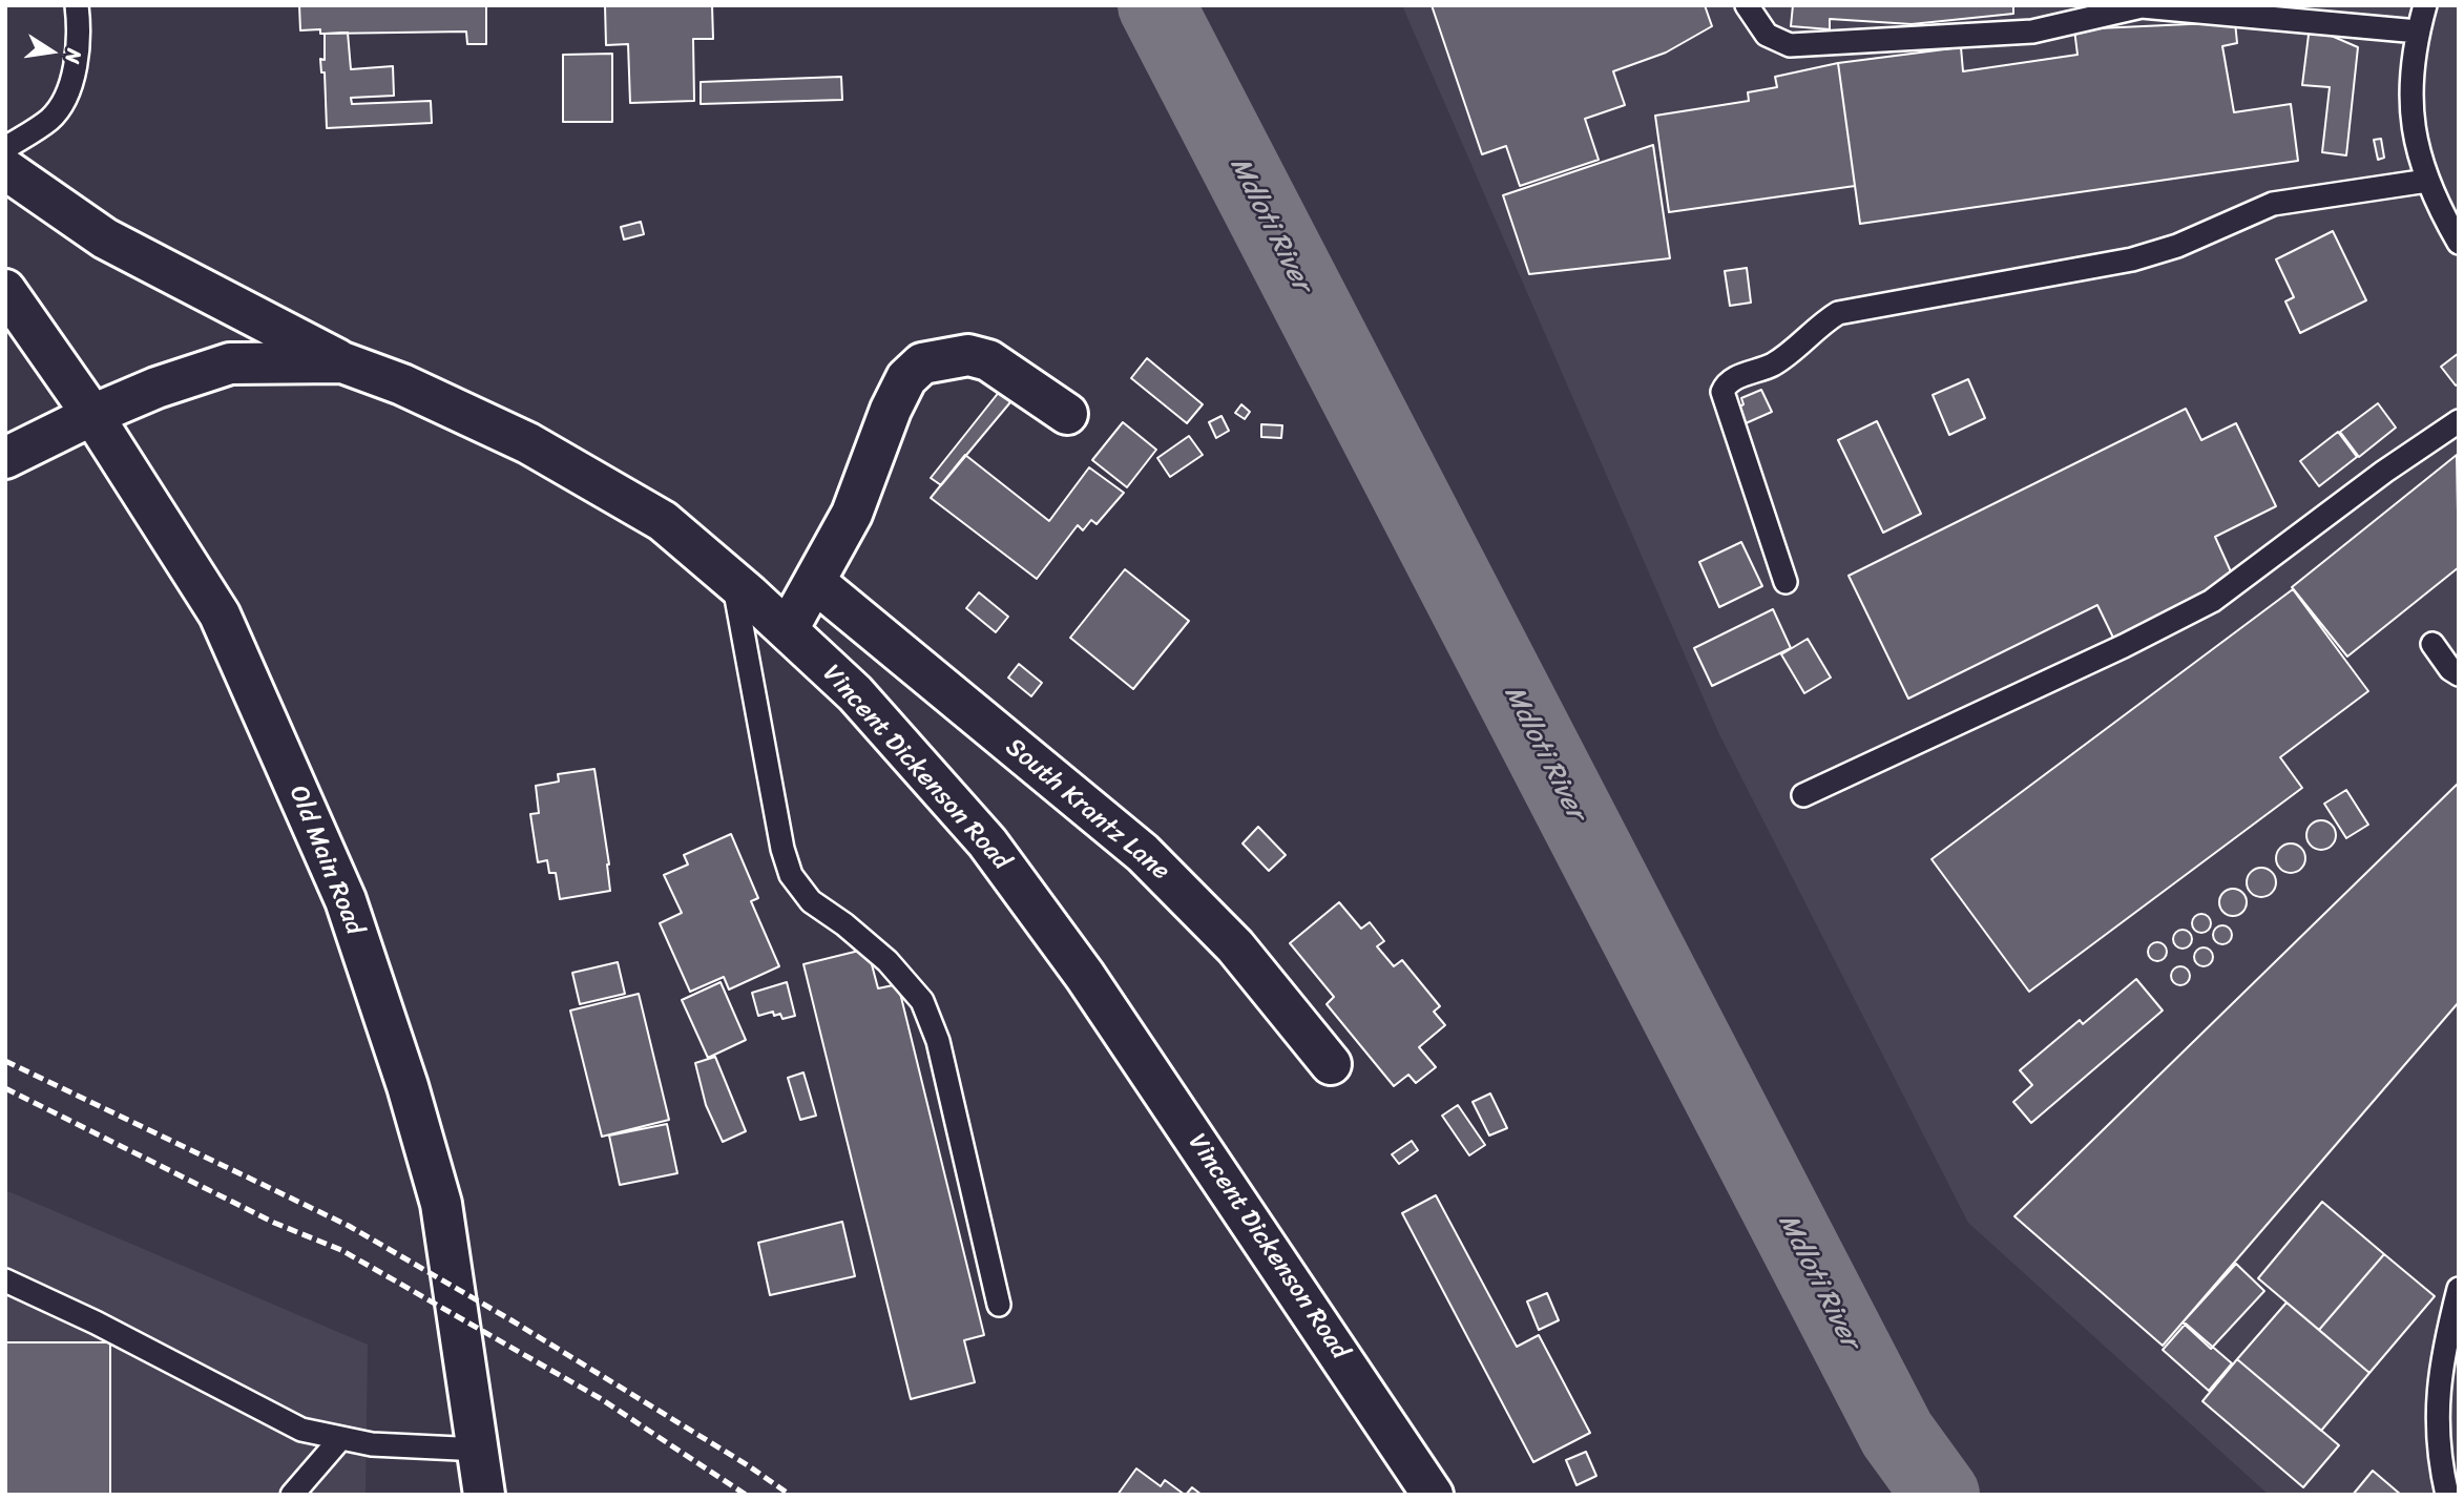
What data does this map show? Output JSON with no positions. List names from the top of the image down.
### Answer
{
  "streets": {
    "street": ["Vincent Dickenson Road", "South Krantz Lane", "Old Main Road"]
  },
  "crossings": [
    ["Vincent Dickenson Road", "Old Main Road"]
  ],
  "water": ["Mdloti River"],
  "north": "right"
}
